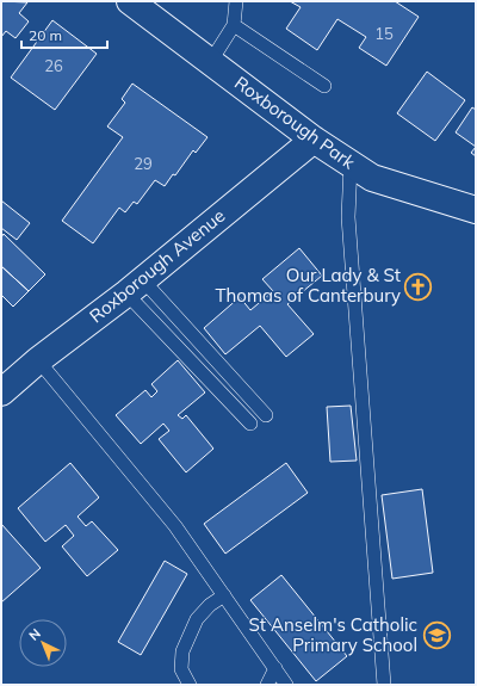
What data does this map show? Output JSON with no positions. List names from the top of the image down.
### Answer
{
  "streets": {
    "street": ["Roxborough Park", "Roxborough Avenue"]
  },
  "crossings": [
    ["Roxborough Park", "Roxborough Avenue"]
  ],
  "places": {
    "church": ["Our Lady & St Thomas of Canterbury"],
    "school or university": ["St Anselm's Catholic Primary School"]
  },
  "house_numbers": ["15", "26", "29"],
  "scale_bar": "20 m",
  "north": "top left"
}
